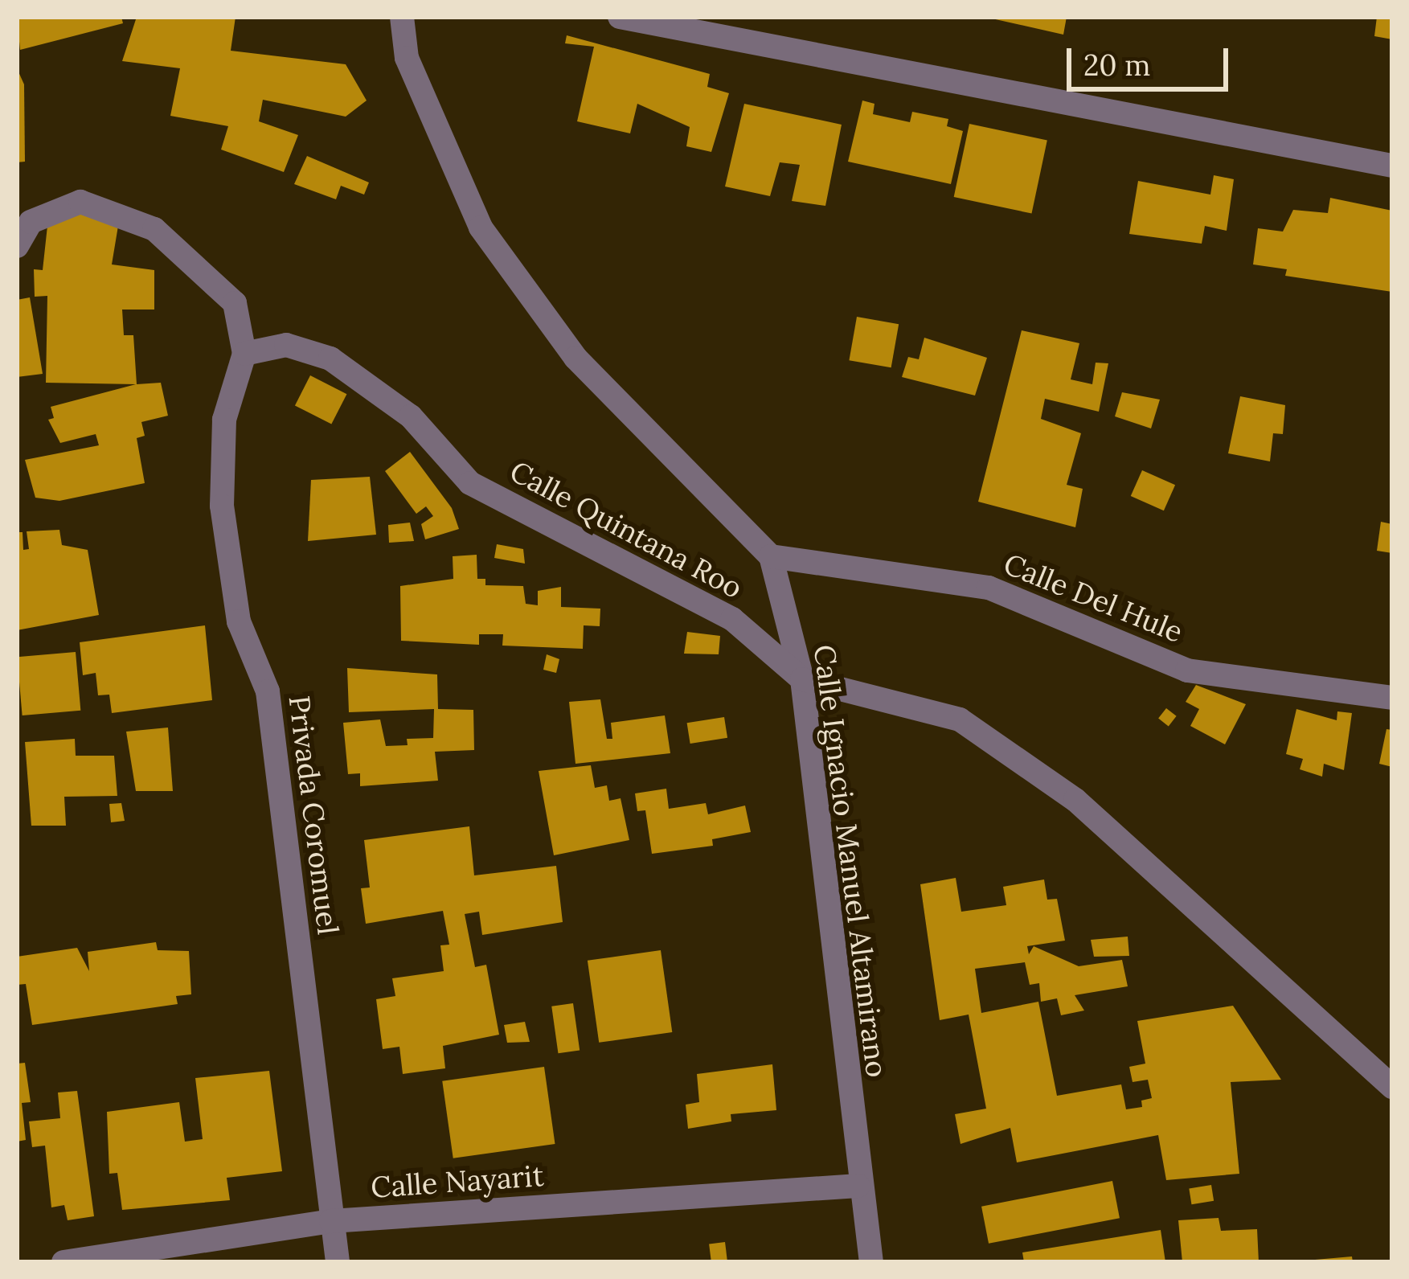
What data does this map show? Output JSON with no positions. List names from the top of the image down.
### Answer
{
  "streets": {
    "street": [
      "Calle Quintana Roo",
      "Calle Del Hule",
      "Privada Coromuel",
      "Calle Ignacio Manuel Altamirano",
      "Calle Nayarit"
    ]
  },
  "crossings": [
    ["Calle Quintana Roo", "Privada Coromuel"],
    ["Calle Quintana Roo", "Calle Ignacio Manuel Altamirano"],
    ["Calle Del Hule", "Calle Ignacio Manuel Altamirano"],
    ["Privada Coromuel", "Calle Nayarit"],
    ["Calle Ignacio Manuel Altamirano", "Calle Nayarit"]
  ],
  "scale_bar": "20 m"
}
